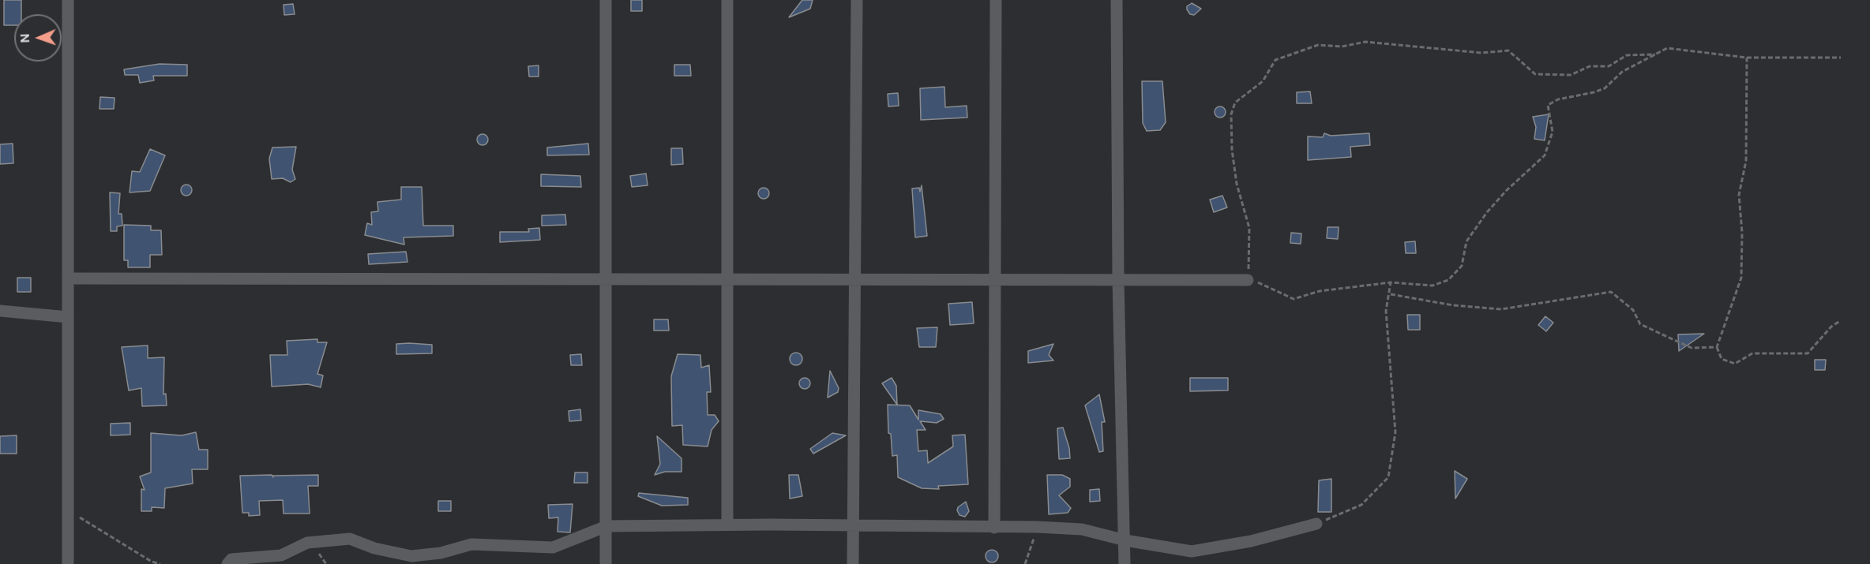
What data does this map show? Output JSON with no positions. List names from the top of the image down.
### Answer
{
  "north": "left"
}
